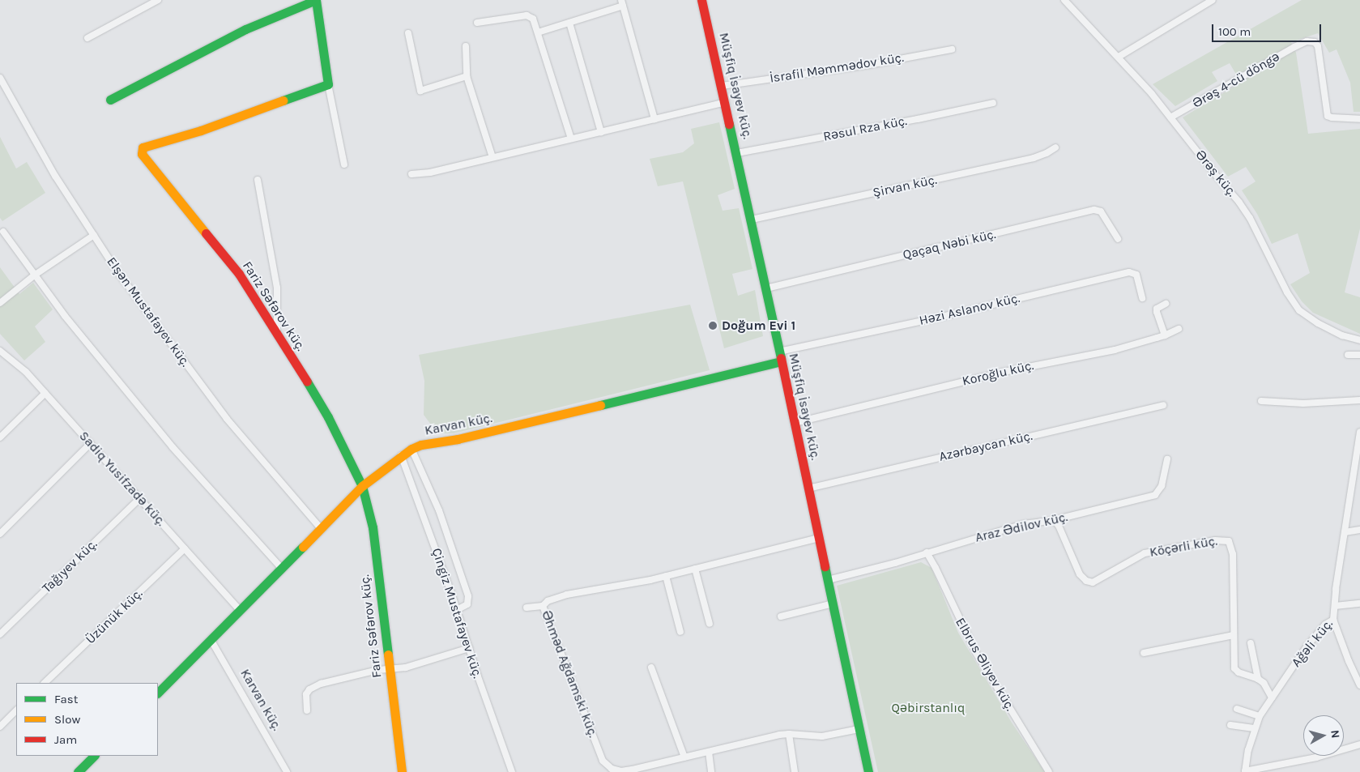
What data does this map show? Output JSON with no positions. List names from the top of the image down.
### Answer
{
  "streets": {
    "street": [
      "İsrafil Məmmədov küç.",
      "Ərəş 4-cü döngə",
      "Müşfiq İsayev küç.",
      "Rəsul Rza küç.",
      "Ərəş küç.",
      "Şirvan küç.",
      "Qaçaq Nəbi küç.",
      "Fariz Səfərov küç.",
      "Həzi Aslanov küç.",
      "Elşən Mustafayev küç.",
      "Koroğlu küç.",
      "Karvan küç.",
      "Azərbaycan küç.",
      "Sadiq Yusifzadə küç.",
      "Araz Ədilov küç.",
      "Köçərli küç.",
      "Tağıyev küç.",
      "Çingiz Mustafayev küç.",
      "Üzünük küç.",
      "Ağəli küç.",
      "Elbrus Əliyev küç.",
      "Əhməd Ağdamski küç."
    ]
  },
  "crossings": [
    ["İsrafil Məmmədov küç.", "Müşfiq İsayev küç."],
    ["Ərəş 4-cü döngə", "Ərəş küç."],
    ["Müşfiq İsayev küç.", "Rəsul Rza küç."],
    ["Müşfiq İsayev küç.", "Şirvan küç."],
    ["Müşfiq İsayev küç.", "Qaçaq Nəbi küç."],
    ["Müşfiq İsayev küç.", "Həzi Aslanov küç."],
    ["Müşfiq İsayev küç.", "Koroğlu küç."],
    ["Müşfiq İsayev küç.", "Karvan küç."],
    ["Müşfiq İsayev küç.", "Azərbaycan küç."],
    ["Müşfiq İsayev küç.", "Araz Ədilov küç."],
    ["Müşfiq İsayev küç.", "Əhməd Ağdamski küç."],
    ["Fariz Səfərov küç.", "Karvan küç."],
    ["Elşən Mustafayev küç.", "Karvan küç."],
    ["Karvan küç.", "Sadiq Yusifzadə küç."],
    ["Karvan küç.", "Çingiz Mustafayev küç."],
    ["Sadiq Yusifzadə küç.", "Tağıyev küç."],
    ["Sadiq Yusifzadə küç.", "Üzünük küç."],
    ["Araz Ədilov küç.", "Köçərli küç."],
    ["Araz Ədilov küç.", "Elbrus Əliyev küç."]
  ],
  "parks": ["Qəbirstanlıq"],
  "places": ["Doğum Evi 1"],
  "legend": ["Fast", "Slow", "Jam"],
  "scale_bar": "100 m",
  "north": "right"
}
